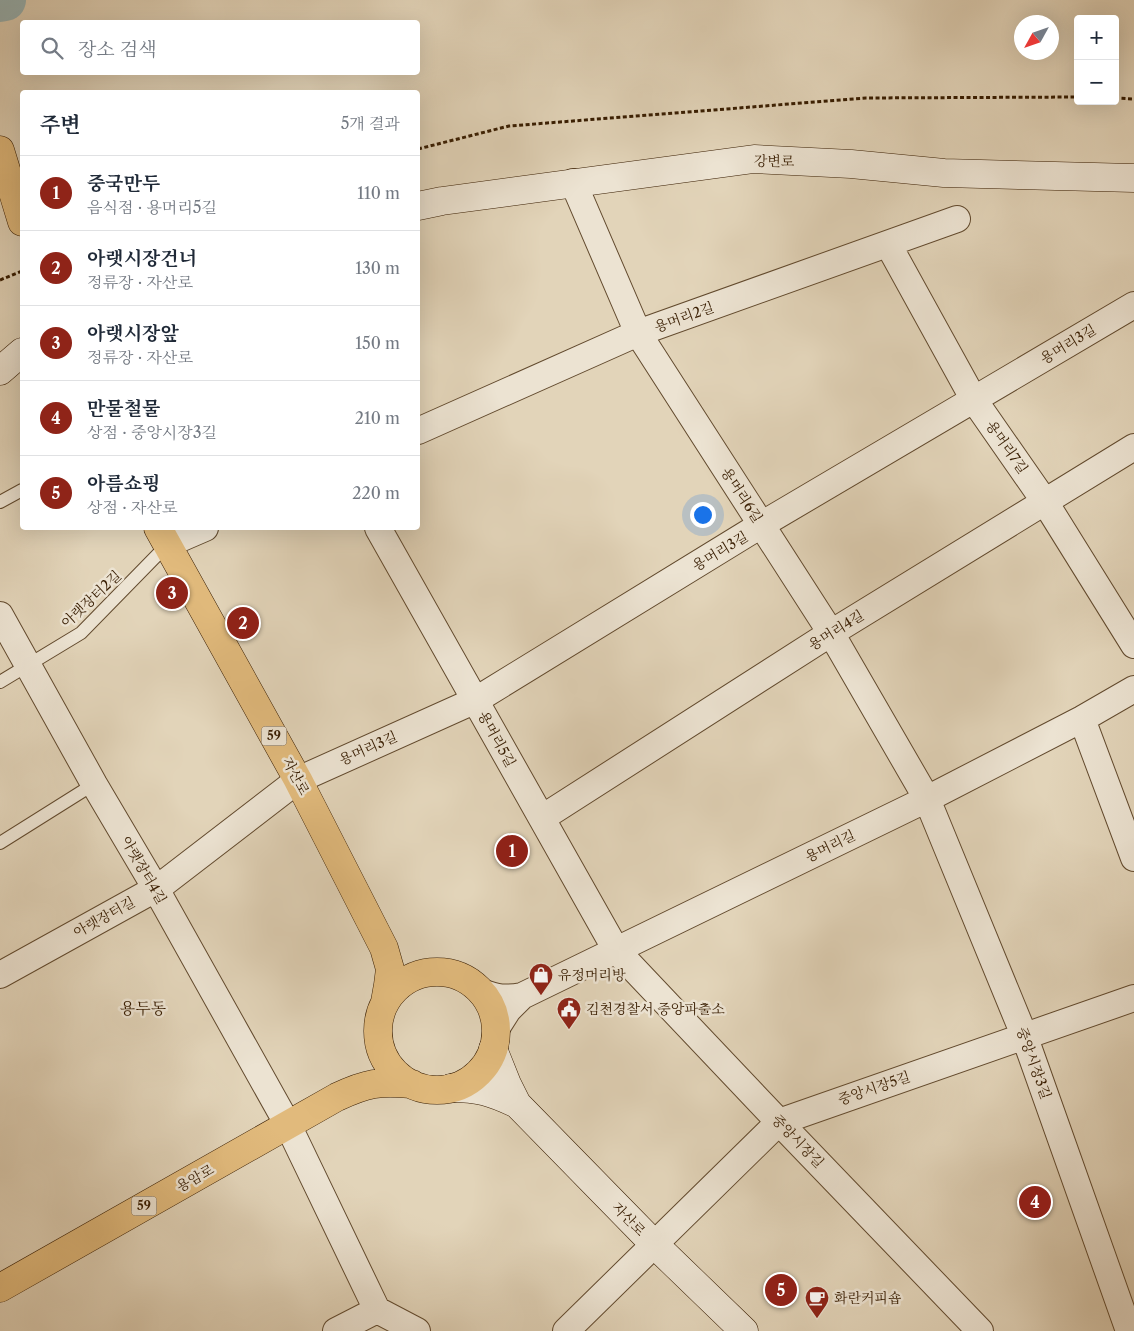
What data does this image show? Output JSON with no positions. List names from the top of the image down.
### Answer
{
  "streets": {
    "main road": ["59", "자산로", "용암로"],
    "street": [
      "강변로",
      "용머리2길",
      "용머리3길",
      "용머리7길",
      "용머리6길",
      "용머리4길",
      "용머리5길",
      "용머리길",
      "아랫장터4길",
      "아랫장터길",
      "중앙시장3길",
      "중앙시장5길",
      "중앙시장길"
    ],
    "lane": ["아랫장터2길"]
  },
  "crossings": [
    ["강변로", "용머리6길"],
    ["용머리2길", "용머리7길"],
    ["용머리2길", "용머리6길"],
    ["용머리3길", "용머리7길"],
    ["용머리3길", "용머리6길"],
    ["용머리3길", "용머리5길"],
    ["용머리3길", "자산로"],
    ["용머리3길", "아랫장터길"],
    ["용머리7길", "용머리4길"],
    ["용머리6길", "용머리4길"],
    ["용머리6길", "용머리길"],
    ["용머리6길", "중앙시장3길"],
    ["아랫장터2길", "자산로"],
    ["아랫장터2길", "아랫장터4길"],
    ["용머리4길", "용머리5길"],
    ["59", "자산로"],
    ["59", "용머리길"],
    ["59", "용암로"],
    ["용머리5길", "용머리길"],
    ["용머리5길", "중앙시장길"],
    ["자산로", "아랫장터길"],
    ["자산로", "중앙시장5길"],
    ["용머리길", "중앙시장3길"],
    ["용머리길", "중앙시장길"],
    ["아랫장터4길", "아랫장터길"],
    ["아랫장터4길", "용암로"],
    ["중앙시장3길", "중앙시장5길"],
    ["중앙시장5길", "중앙시장길"]
  ],
  "districts": ["용두동"],
  "places": {
    "shop": ["유정머리방"],
    "public building": ["김천경찰서 중앙파출소"],
    "cafe": ["화란커피숍"]
  },
  "north": "bottom left",
  "page": {
    "map_buttons": ["+", "−"],
    "search": "장소 검색",
    "heading": ["주변", "5개 결과"],
    "list": [
      {
        "mark": "1",
        "name": "중국만두",
        "note": "음식점 · 용머리5길",
        "value": "110 m"
      },
      {
        "mark": "2",
        "name": "아랫시장건너",
        "note": "정류장 · 자산로",
        "value": "130 m"
      },
      {
        "mark": "3",
        "name": "아랫시장앞",
        "note": "정류장 · 자산로",
        "value": "150 m"
      },
      {
        "mark": "4",
        "name": "만물철물",
        "note": "상점 · 중앙시장3길",
        "value": "210 m"
      },
      {
        "mark": "5",
        "name": "아름쇼핑",
        "note": "상점 · 자산로",
        "value": "220 m"
      }
    ],
    "pins": [
      "3",
      "2",
      "1",
      "4",
      "5"
    ]
  }
}
